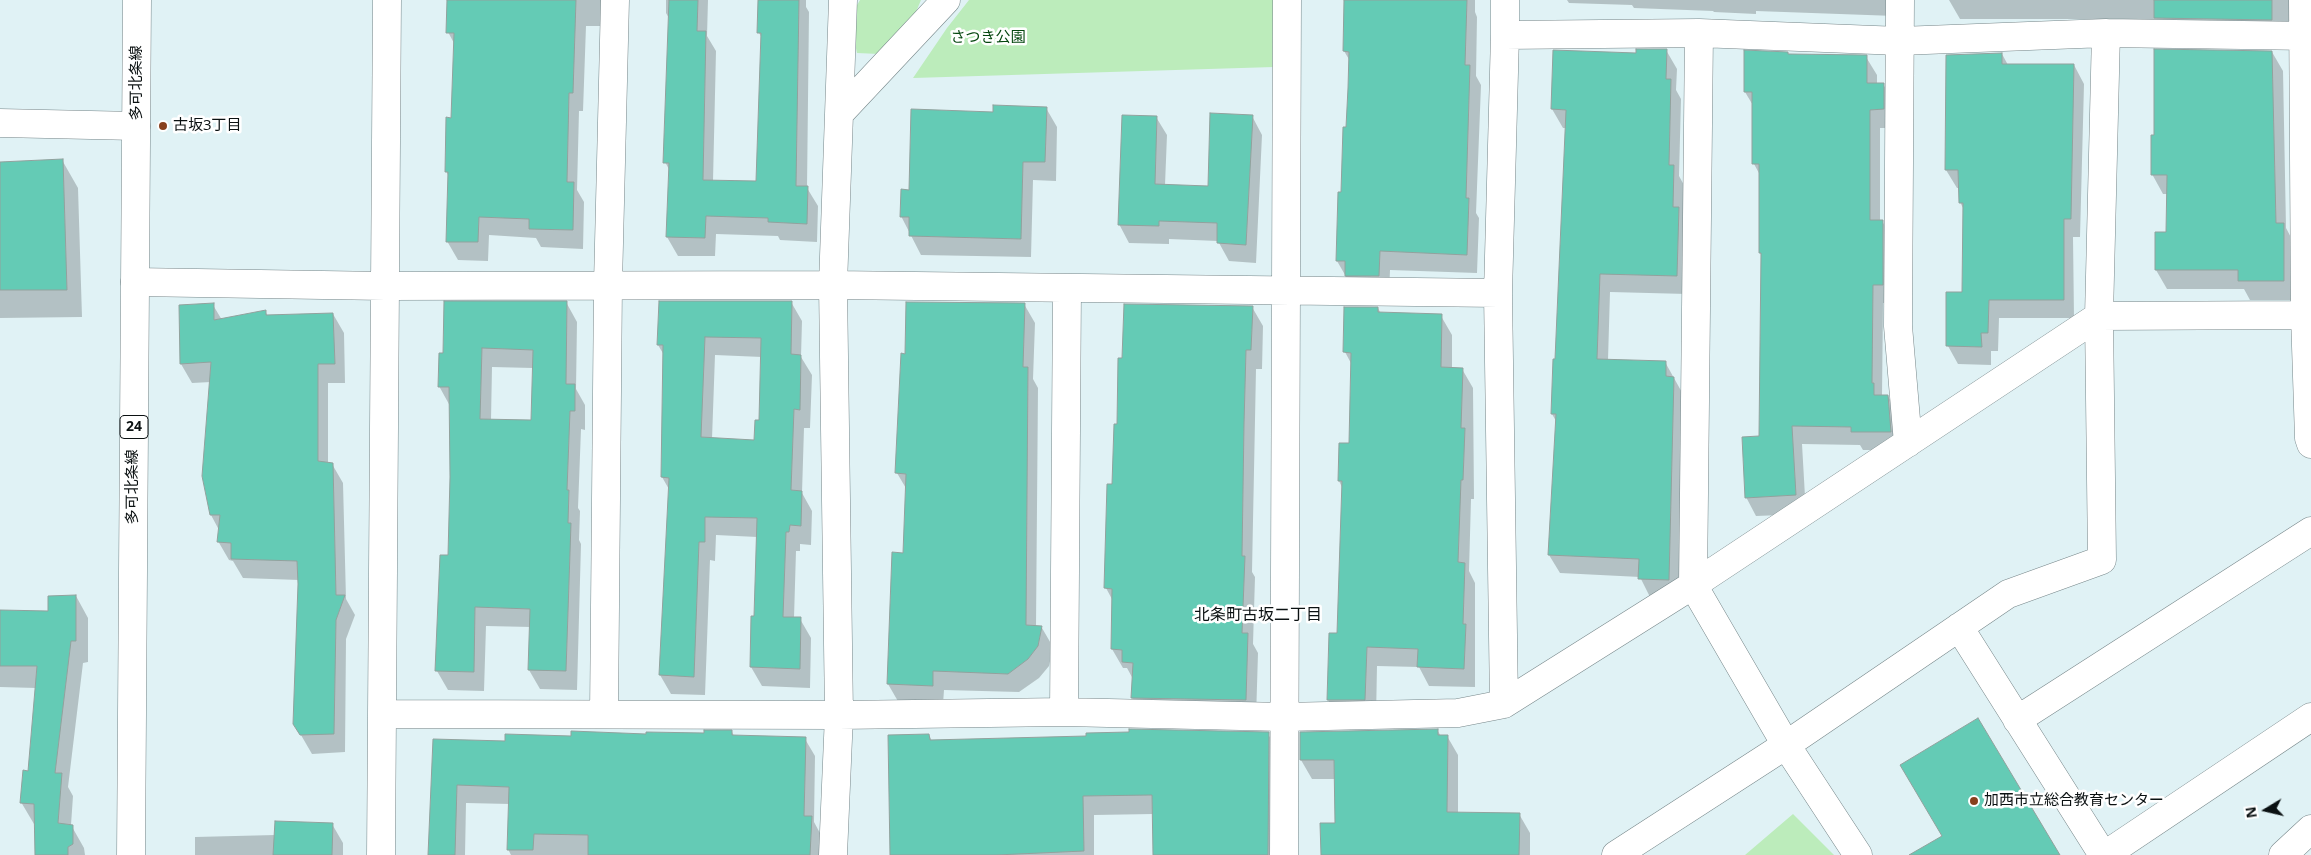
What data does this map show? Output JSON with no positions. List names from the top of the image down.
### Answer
{
  "streets": {
    "street": ["多可北条線", "24"]
  },
  "districts": ["北条町古坂二丁目"],
  "parks": ["さつき公園"],
  "places": ["古坂3丁目", "加西市立総合教育センター"],
  "north": "left"
}
